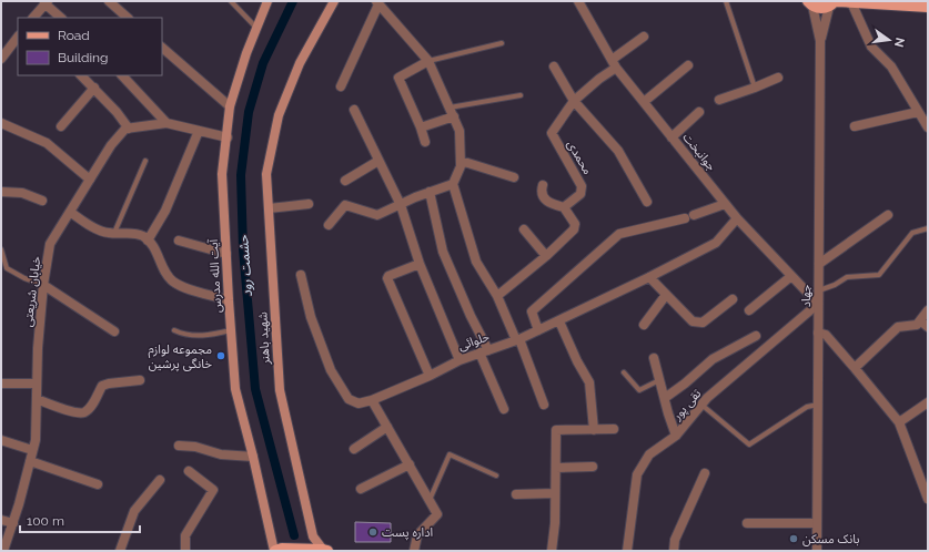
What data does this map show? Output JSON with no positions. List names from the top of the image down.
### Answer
{
  "streets": {
    "main road": ["آیت الله مدرس", "شهید باهنر"],
    "street": [
      "جوانبخت",
      "محمدی",
      "خیابان شریعتی",
      "جهاد",
      "حلوائی",
      "تقی پور"
    ]
  },
  "crossings": [
    ["جوانبخت", "محمدی"],
    ["جوانبخت", "جهاد"],
    ["جوانبخت", "حلوائی"],
    ["جوانبخت", "تقی پور"],
    ["جهاد", "تقی پور"]
  ],
  "water": ["حشمت رود"],
  "places": ["مجموعه لوازم خانگی پرشین", "اداره پست", "بانک مسکن"],
  "legend": ["Road", "Building"],
  "scale_bar": "100 m",
  "north": "right"
}
